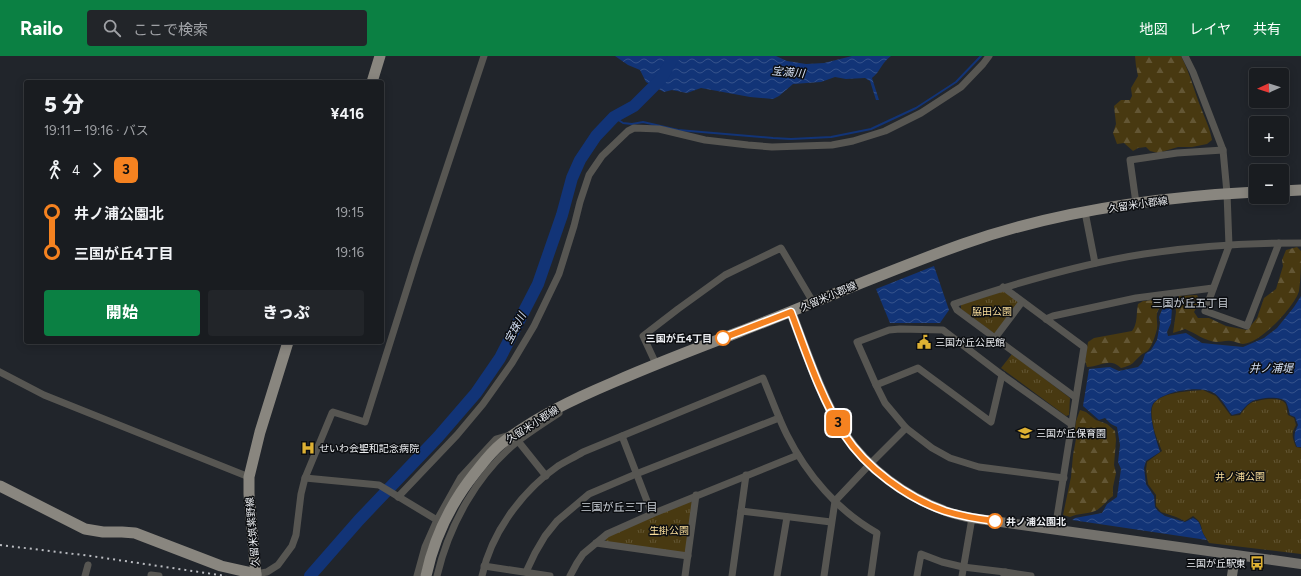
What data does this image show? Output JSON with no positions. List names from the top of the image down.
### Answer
{
  "streets": {
    "main road": ["久留米小郡線", "久留米筑紫野線"]
  },
  "districts": ["三国が丘五丁目", "三国が丘三丁目"],
  "water": ["宝満川", "宝珠川", "井ノ浦堤"],
  "parks": ["脇田公園", "井ノ浦公園", "生掛公園"],
  "places": {
    "other": ["三国が丘4丁目", "井ノ浦公園北"],
    "public building": ["三国が丘公民館"],
    "school or university": ["三国が丘保育園"],
    "hospital": ["せいわ会聖和記念病院"],
    "bus stop": ["三国が丘駅東"]
  },
  "lines": ["bus line 3"],
  "north": "left",
  "page": {
    "header": "Railo",
    "search": "ここで検索",
    "nav": ["地図", "レイヤ", "共有"],
    "on_map": "3",
    "map_buttons": ["+", "−"],
    "heading": ["5 分", "19:11 – 19:16 · バス", "¥416"],
    "legs": ["4", "3"],
    "list": [
      {
        "name": "井ノ浦公園北",
        "value": "19:15"
      },
      {
        "name": "三国が丘4丁目",
        "value": "19:16"
      }
    ],
    "buttons": ["開始", "きっぷ"]
  }
}
